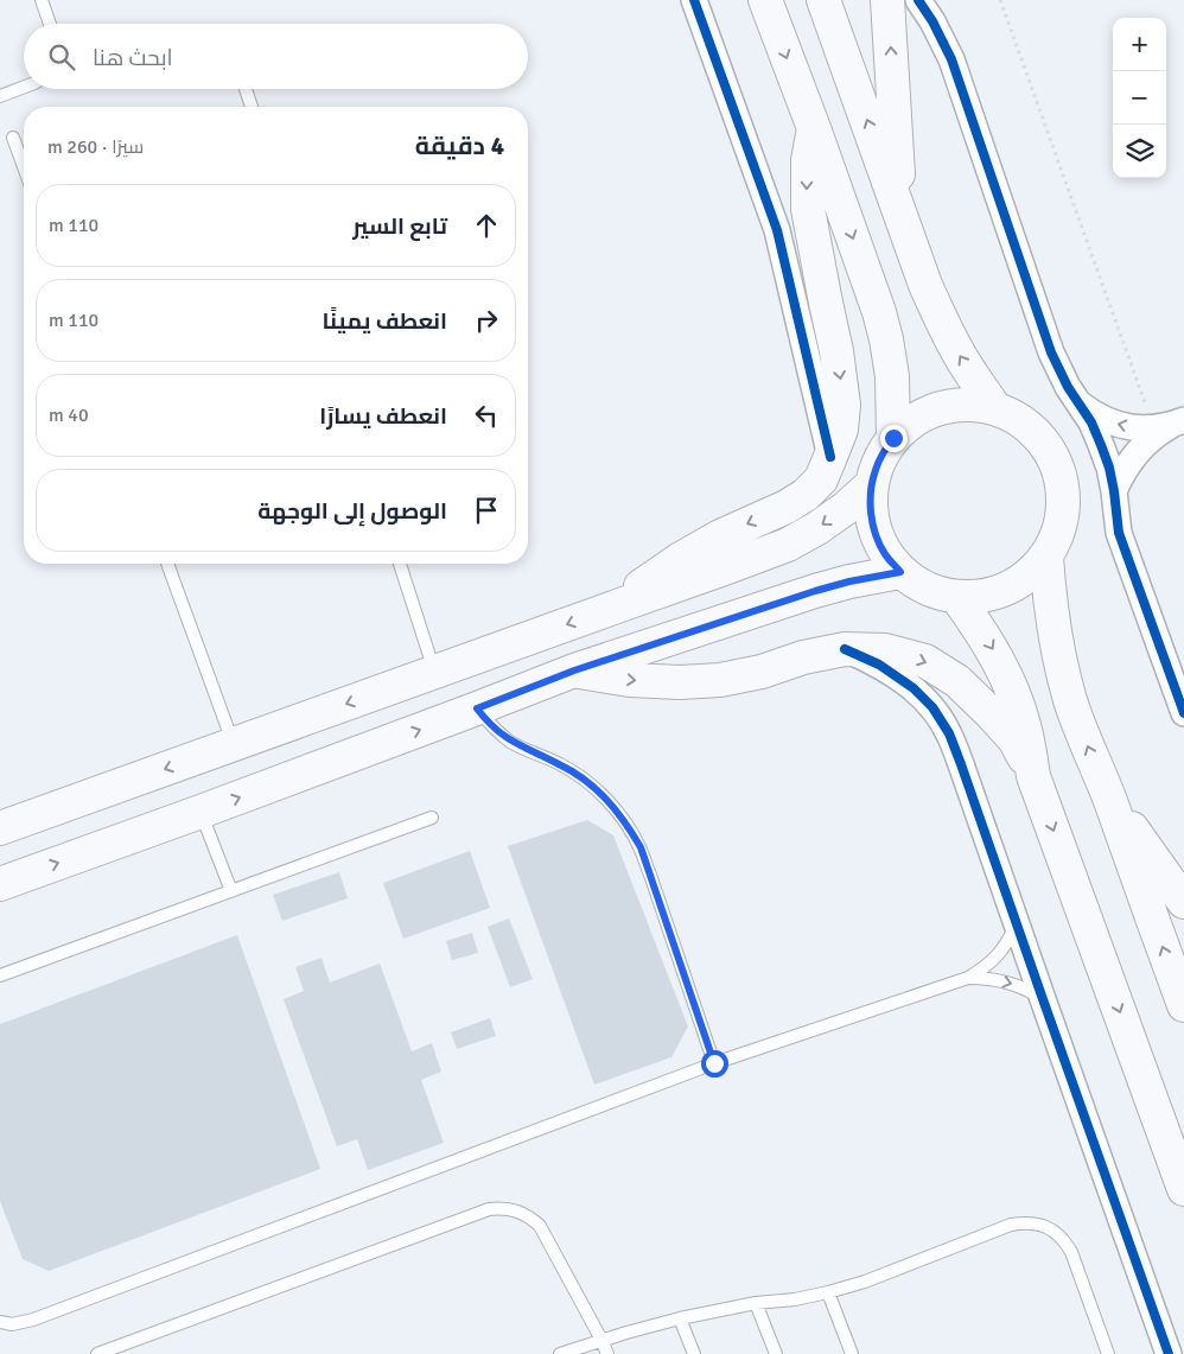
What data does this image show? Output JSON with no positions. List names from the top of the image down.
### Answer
{
  "page": {
    "map_buttons": ["+", "−"],
    "search": "ابحث هنا",
    "heading": ["4 دقيقة", "سيرًا · 260 m"],
    "list": [
      ["تابع السير", "110 m"],
      ["انعطف يمينًا", "110 m"],
      ["انعطف يسارًا", "40 m"],
      "الوصول إلى الوجهة"
    ]
  }
}
